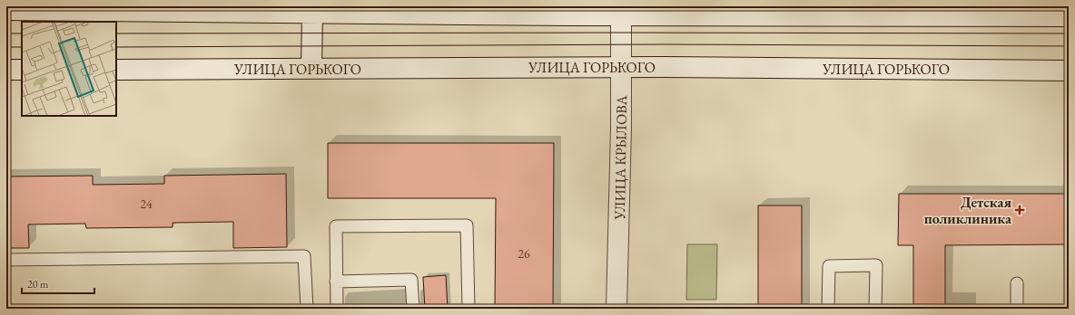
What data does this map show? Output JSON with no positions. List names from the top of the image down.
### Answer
{
  "streets": {
    "main road": ["УЛИЦА ГОРЬКОГО", "УЛИЦА КРЫЛОВА"]
  },
  "crossings": [
    ["УЛИЦА ГОРЬКОГО", "УЛИЦА КРЫЛОВА"]
  ],
  "places": {
    "health": ["Детская поликлиника"]
  },
  "house_numbers": ["24", "26"],
  "scale_bar": "20 m"
}
